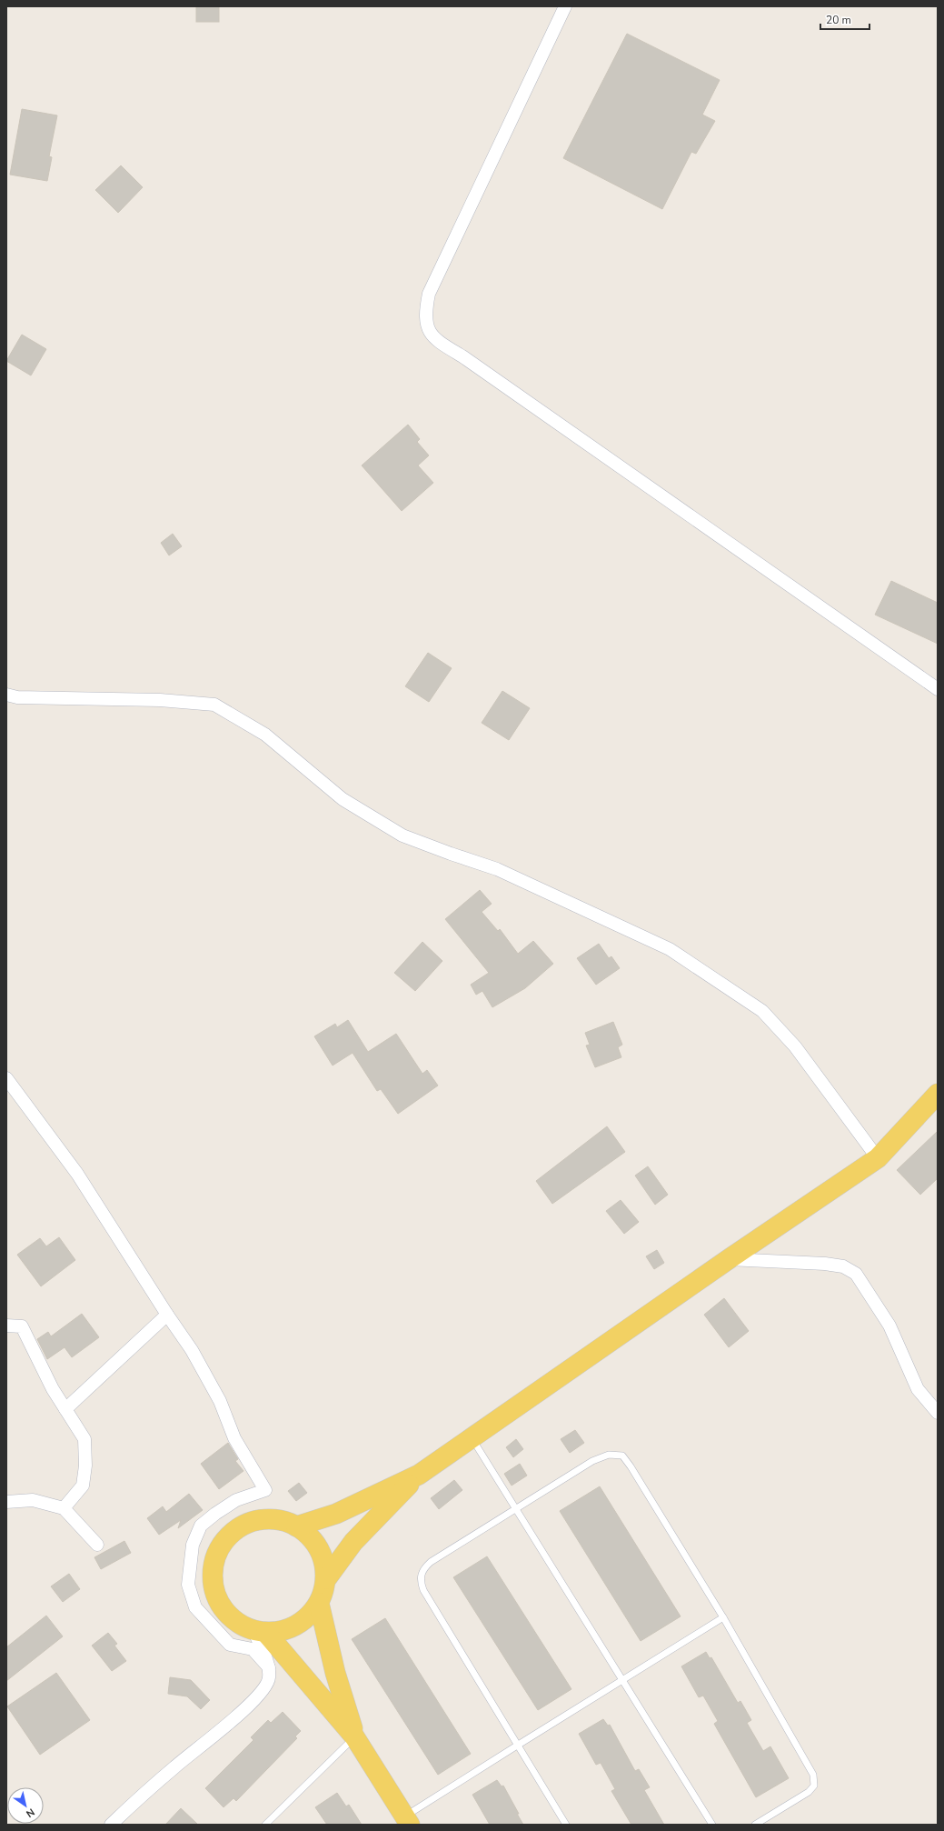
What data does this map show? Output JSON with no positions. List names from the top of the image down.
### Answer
{
  "scale_bar": "20 m",
  "north": "bottom right"
}
